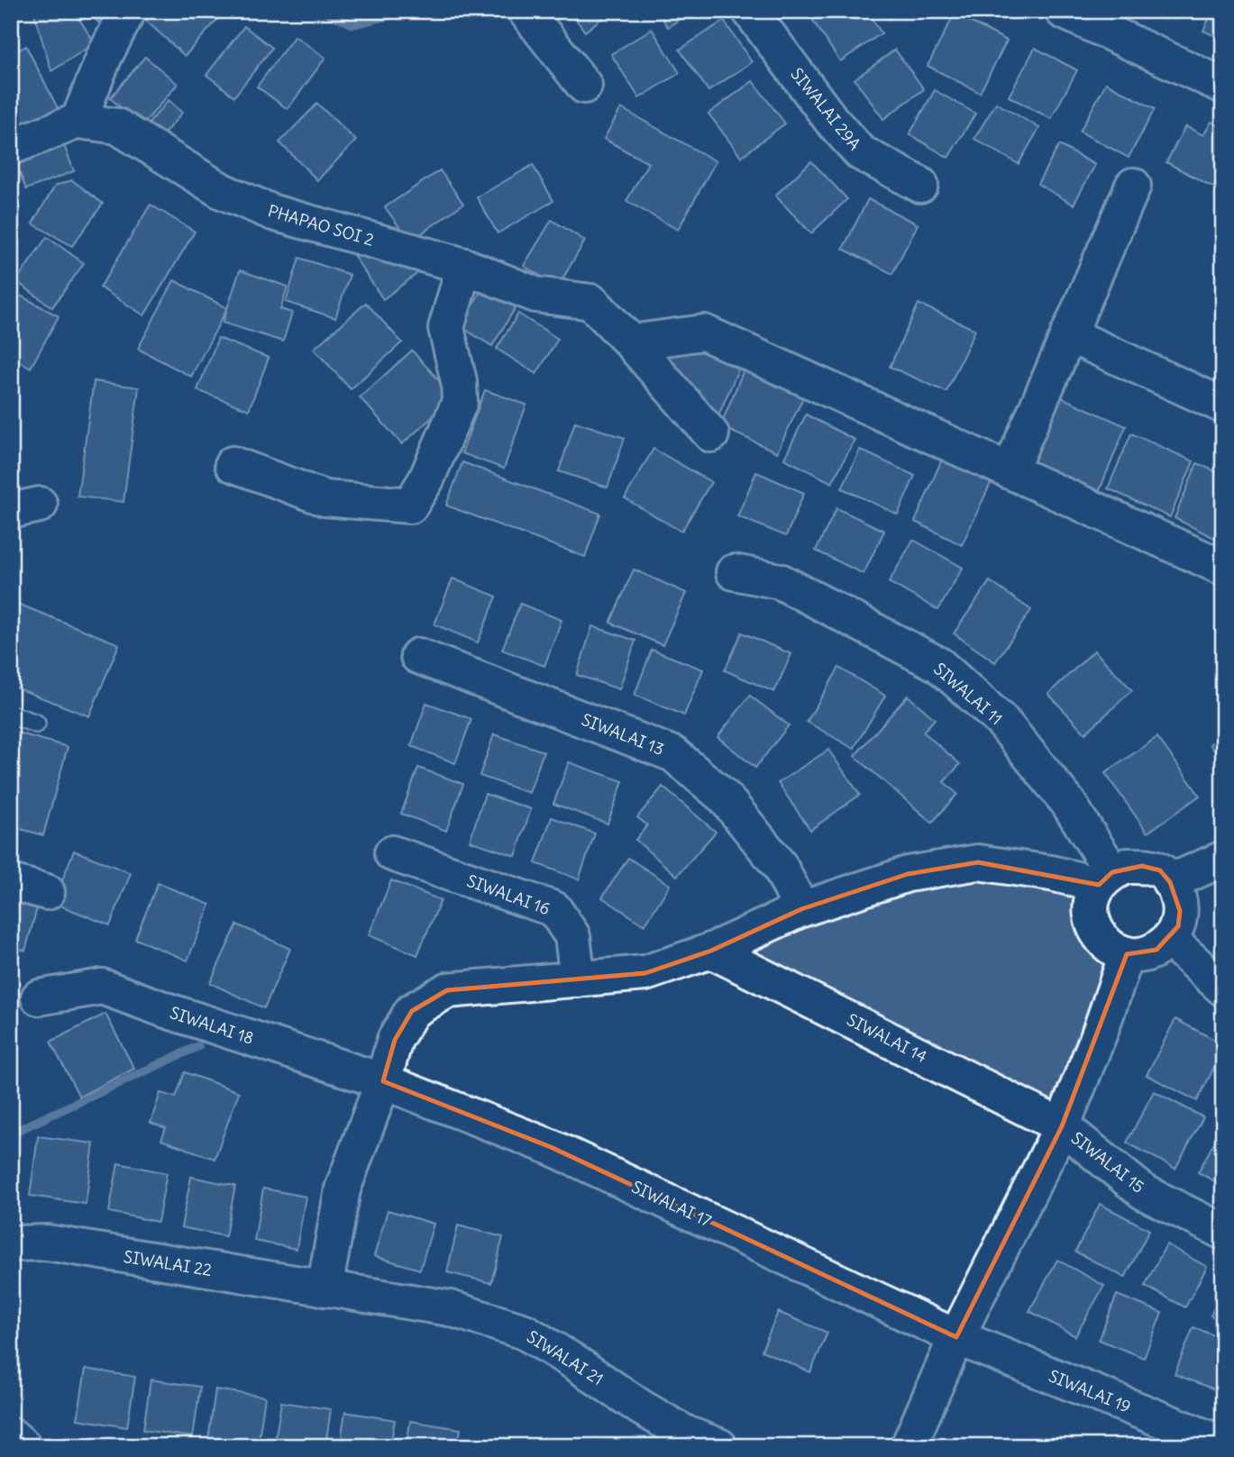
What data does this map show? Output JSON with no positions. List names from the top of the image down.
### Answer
{
  "streets": {
    "street": [
      "SIWALAI 29A",
      "PHAPAO SOI 2",
      "SIWALAI 11",
      "SIWALAI 13",
      "SIWALAI 16",
      "SIWALAI 18",
      "SIWALAI 14",
      "SIWALAI 15",
      "SIWALAI 17",
      "SIWALAI 22",
      "SIWALAI 21",
      "SIWALAI 19"
    ]
  },
  "crossings": [
    ["SIWALAI 18", "SIWALAI 17"],
    ["SIWALAI 14", "SIWALAI 15"],
    ["SIWALAI 17", "SIWALAI 19"],
    ["SIWALAI 22", "SIWALAI 21"]
  ]
}
